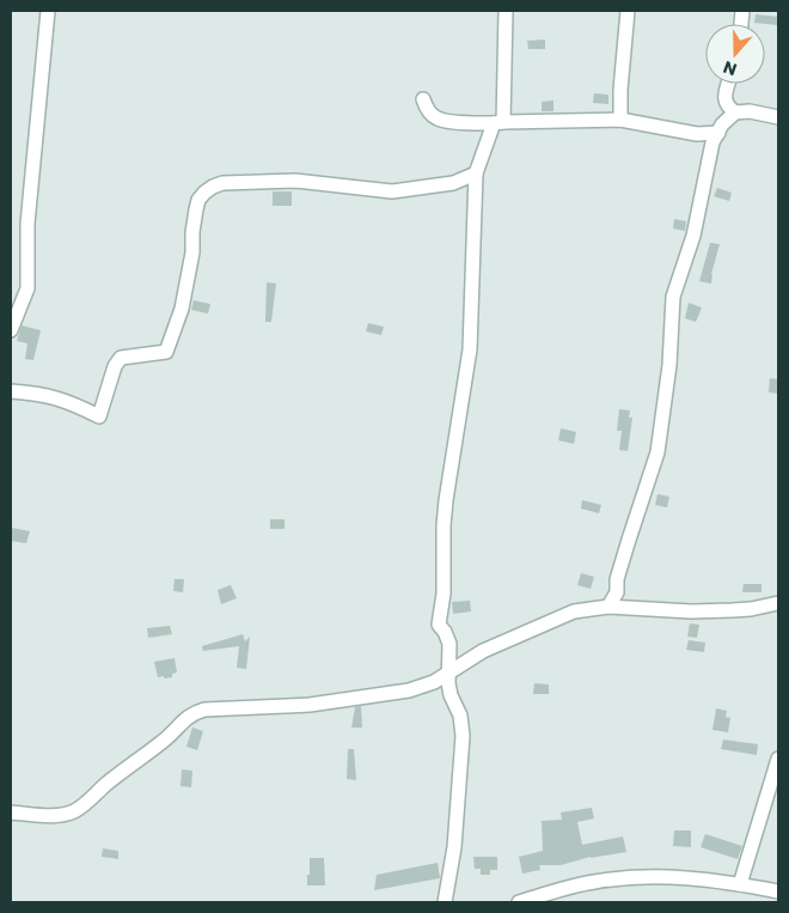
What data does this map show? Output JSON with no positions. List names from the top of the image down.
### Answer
{
  "north": "bottom"
}
